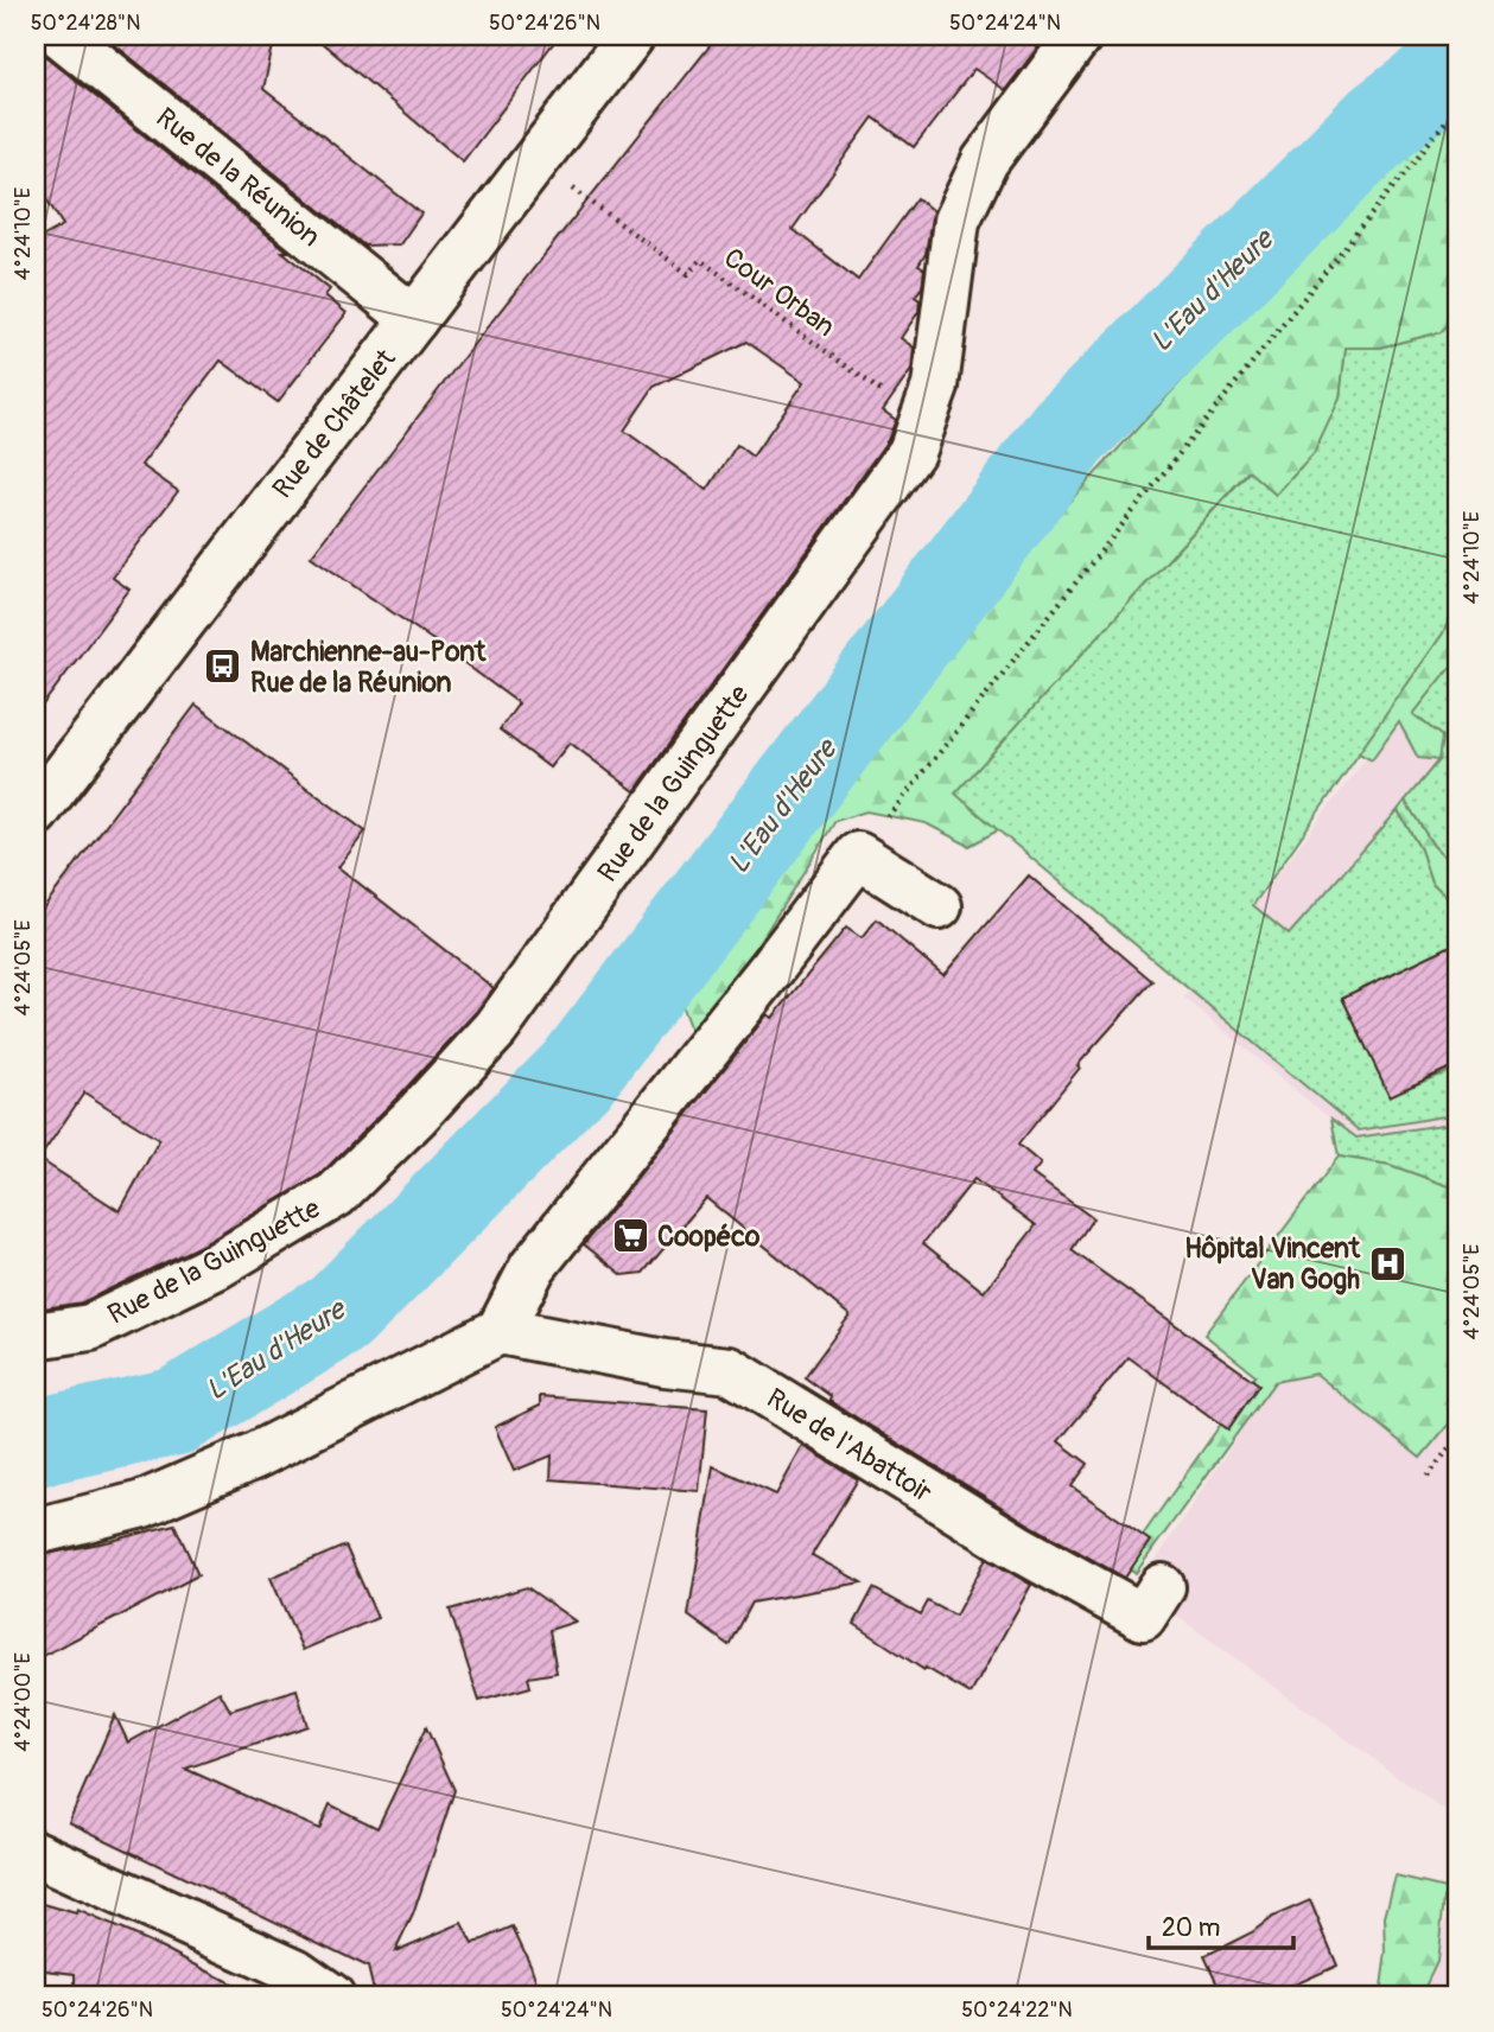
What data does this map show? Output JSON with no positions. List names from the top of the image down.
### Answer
{
  "streets": {
    "street": [
      "Rue de la Réunion",
      "Rue de Châtelet",
      "Rue de la Guinguette",
      "Rue de l'Abattoir"
    ],
    "path": ["Cour Orban"]
  },
  "crossings": [
    ["Rue de la Réunion", "Rue de Châtelet"],
    ["Cour Orban", "Rue de Châtelet"],
    ["Cour Orban", "Rue de la Guinguette"]
  ],
  "water": ["L'Eau d'Heure"],
  "places": {
    "bus stop": ["Marchienne-au-Pont Rue de la Réunion"],
    "supermarket": ["Coopéco"],
    "hospital": ["Hôpital Vincent Van Gogh"]
  },
  "scale_bar": "20 m",
  "coordinates": [
    "50°24'28\"N",
    "50°24'26\"N",
    "50°24'24\"N",
    "4°24'10\"E",
    "4°24'05\"E",
    "4°24'00\"E",
    "50°24'22\"N"
  ]
}
